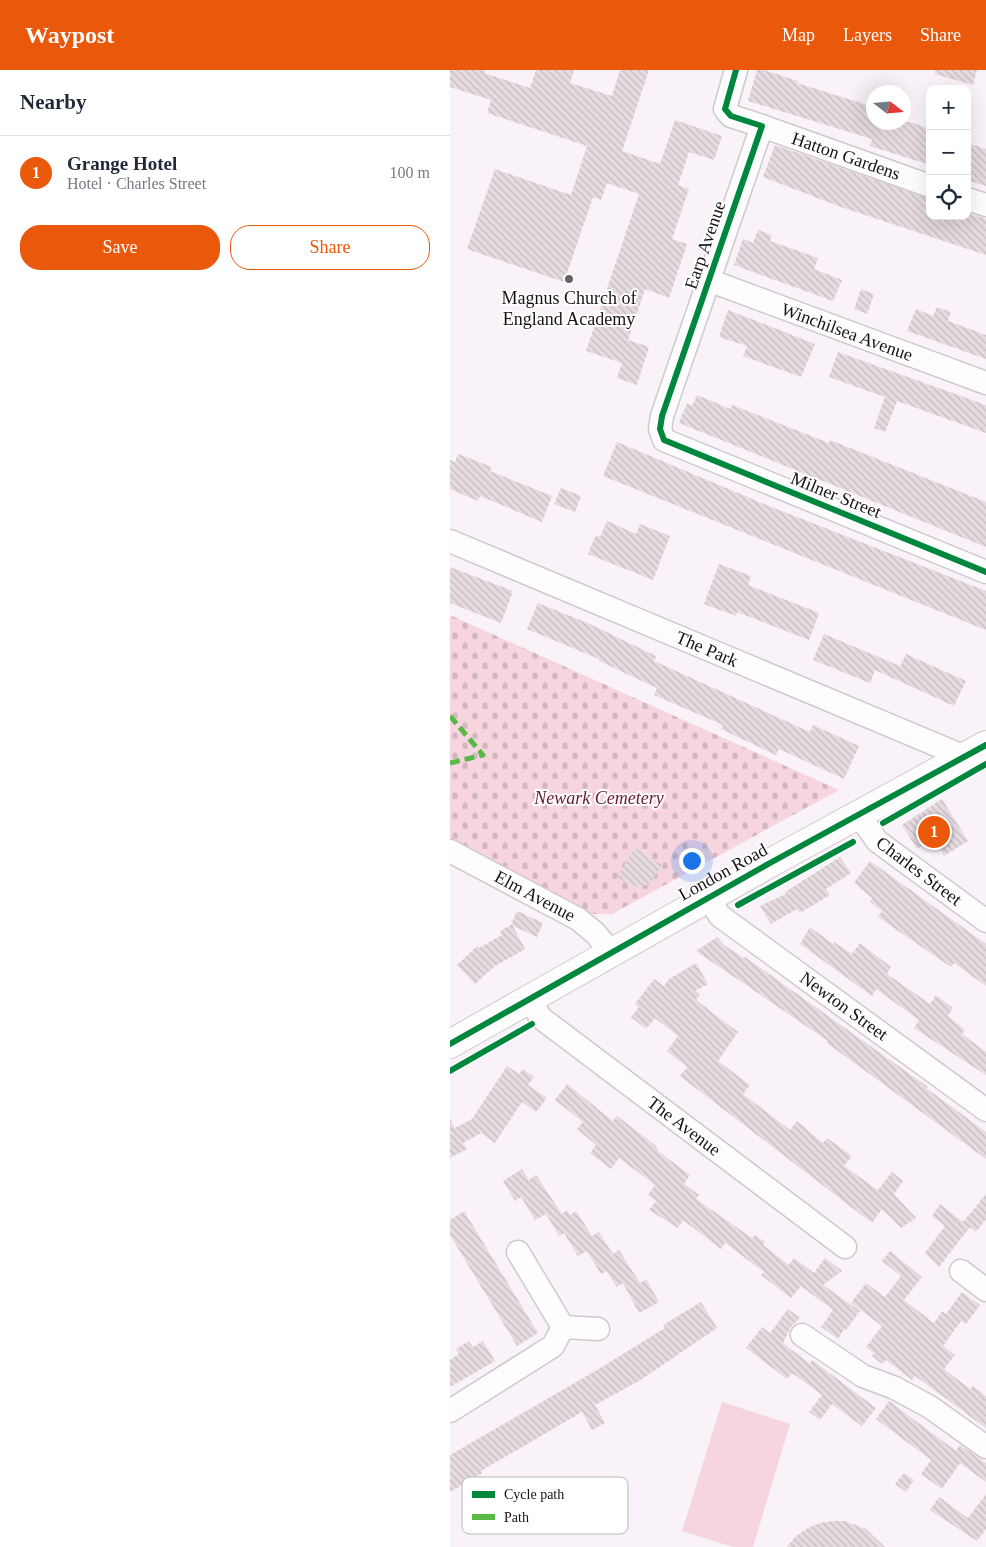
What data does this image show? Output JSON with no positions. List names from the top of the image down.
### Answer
{
  "streets": {
    "main road": ["London Road"],
    "street": [
      "Hatton Gardens",
      "Earp Avenue",
      "Winchilsea Avenue",
      "Milner Street",
      "The Park",
      "Charles Street",
      "Elm Avenue",
      "Newton Street",
      "The Avenue"
    ]
  },
  "crossings": [
    ["Hatton Gardens", "Earp Avenue"],
    ["Earp Avenue", "Winchilsea Avenue"],
    ["Earp Avenue", "Milner Street"],
    ["The Park", "London Road"],
    ["Charles Street", "London Road"],
    ["London Road", "Elm Avenue"],
    ["London Road", "Newton Street"],
    ["London Road", "The Avenue"]
  ],
  "parks": ["Newark Cemetery"],
  "places": ["Magnus Church of England Academy"],
  "legend": ["Cycle path", "Path"],
  "north": "right",
  "page": {
    "header": "Waypost",
    "nav": ["Map", "Layers", "Share"],
    "heading": "Nearby",
    "map_buttons": ["+", "−"],
    "list": [
      {
        "mark": "1",
        "name": "Grange Hotel",
        "note": "Hotel · Charles Street",
        "value": "100 m"
      }
    ],
    "buttons": ["Save", "Share"],
    "pins": "1"
  }
}
